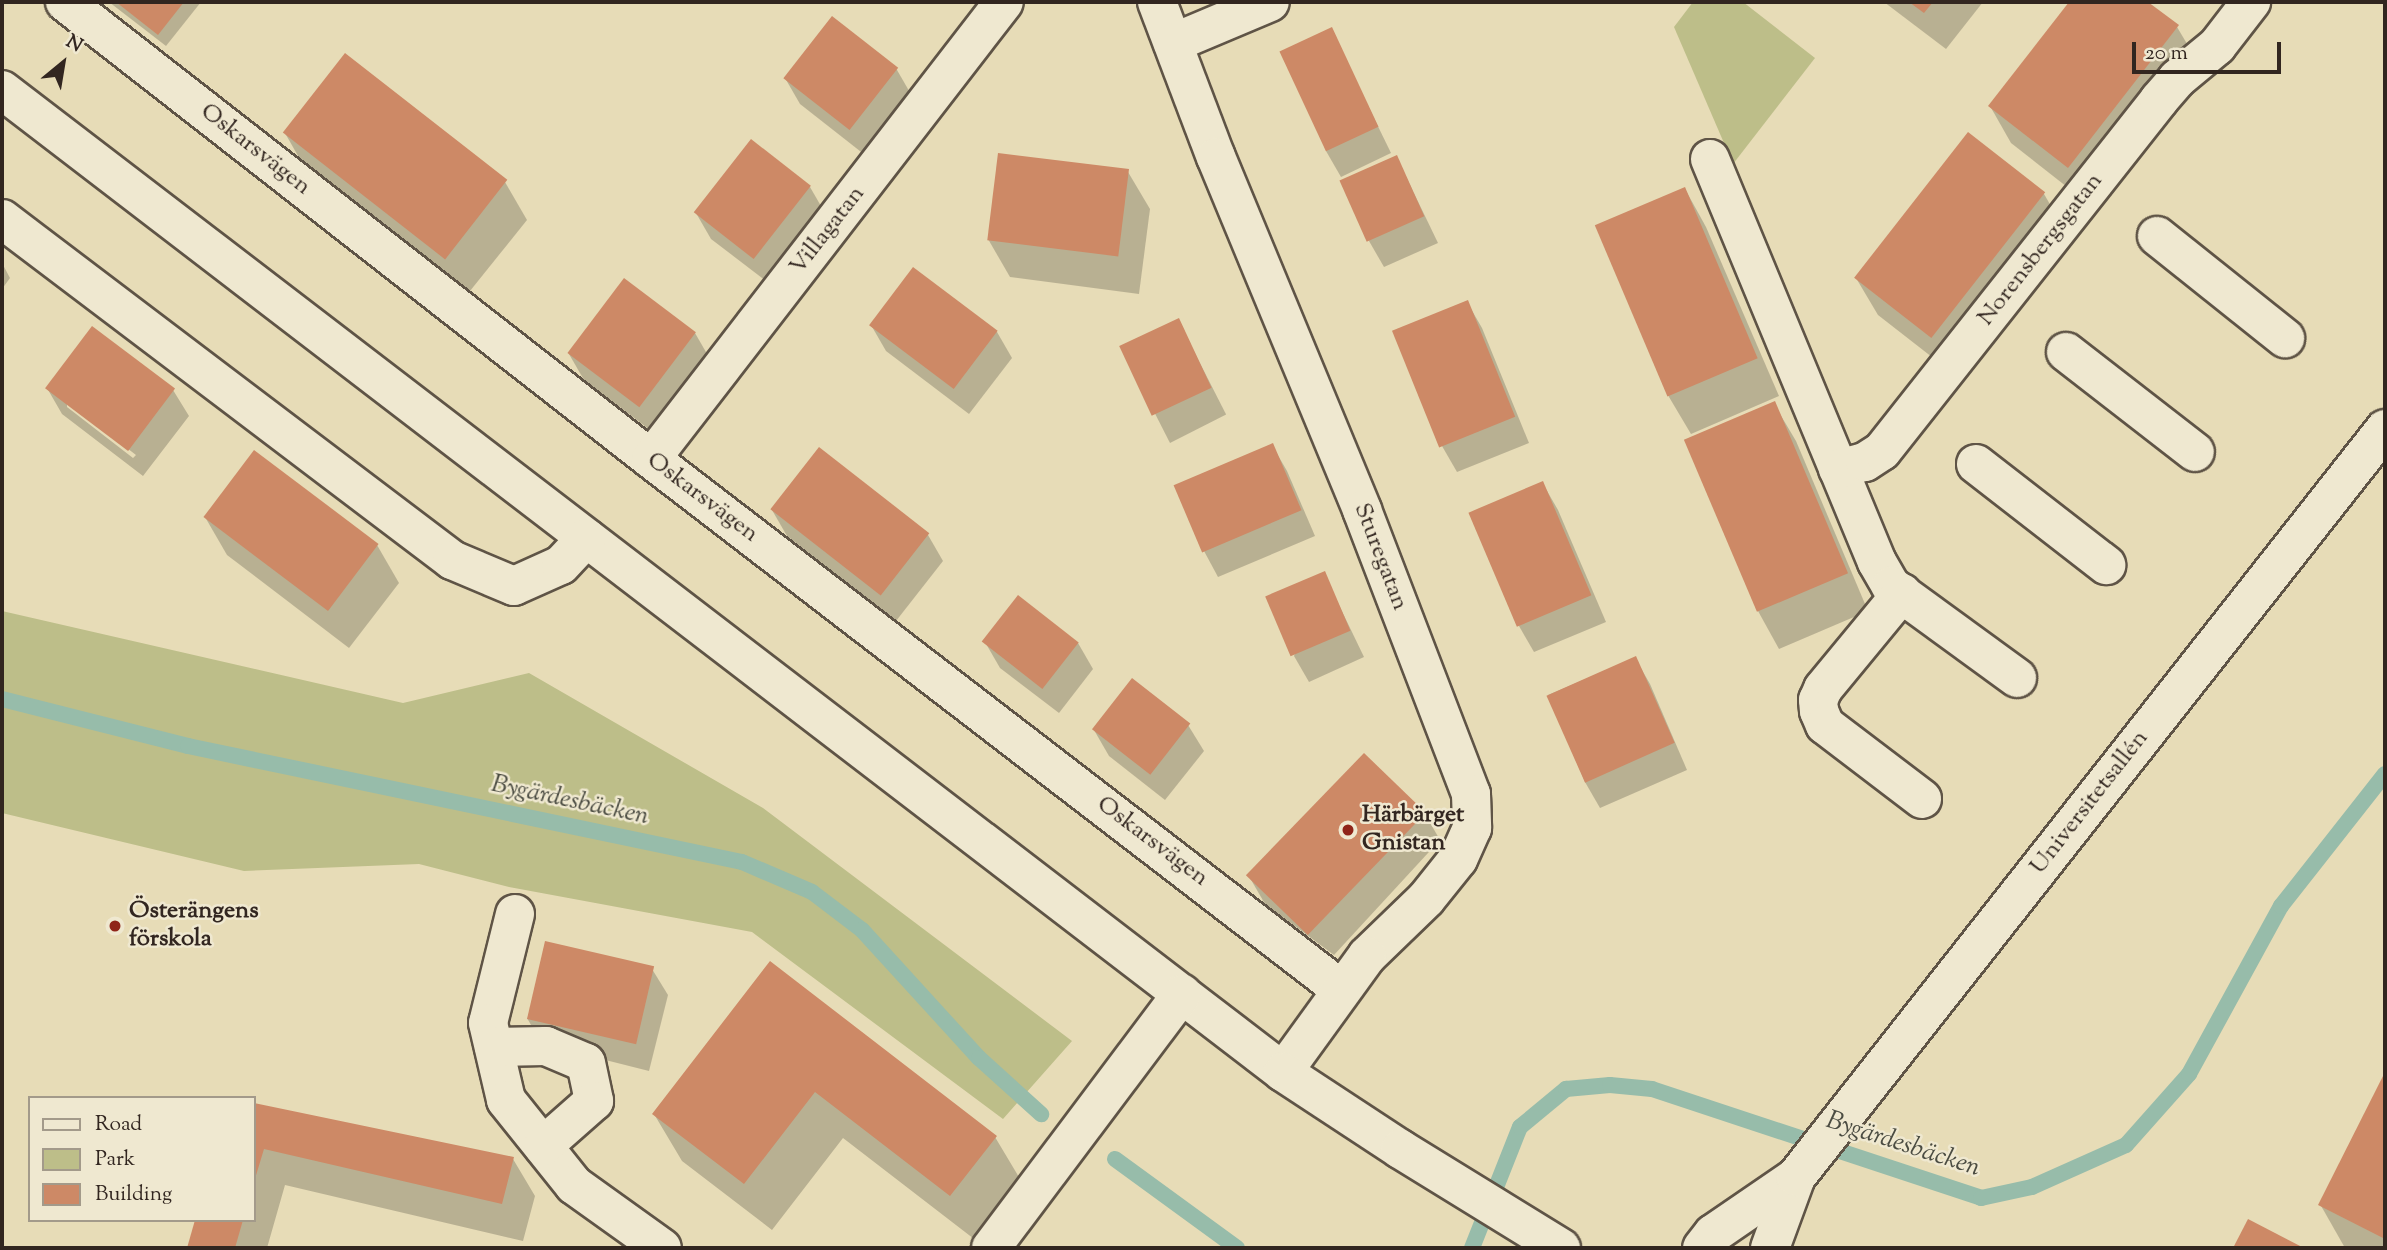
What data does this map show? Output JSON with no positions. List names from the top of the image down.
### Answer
{
  "streets": {
    "street": [
      "Oskarsvägen",
      "Villagatan",
      "Norensbergsgatan",
      "Sturegatan",
      "Universitetsallén"
    ]
  },
  "crossings": [
    ["Oskarsvägen", "Villagatan"],
    ["Oskarsvägen", "Sturegatan"]
  ],
  "water": ["Bygärdesbäcken"],
  "places": ["Härbärget Gnistan", "Österängens förskola"],
  "legend": ["Road", "Park", "Building"],
  "scale_bar": "20 m",
  "north": "top right"
}
